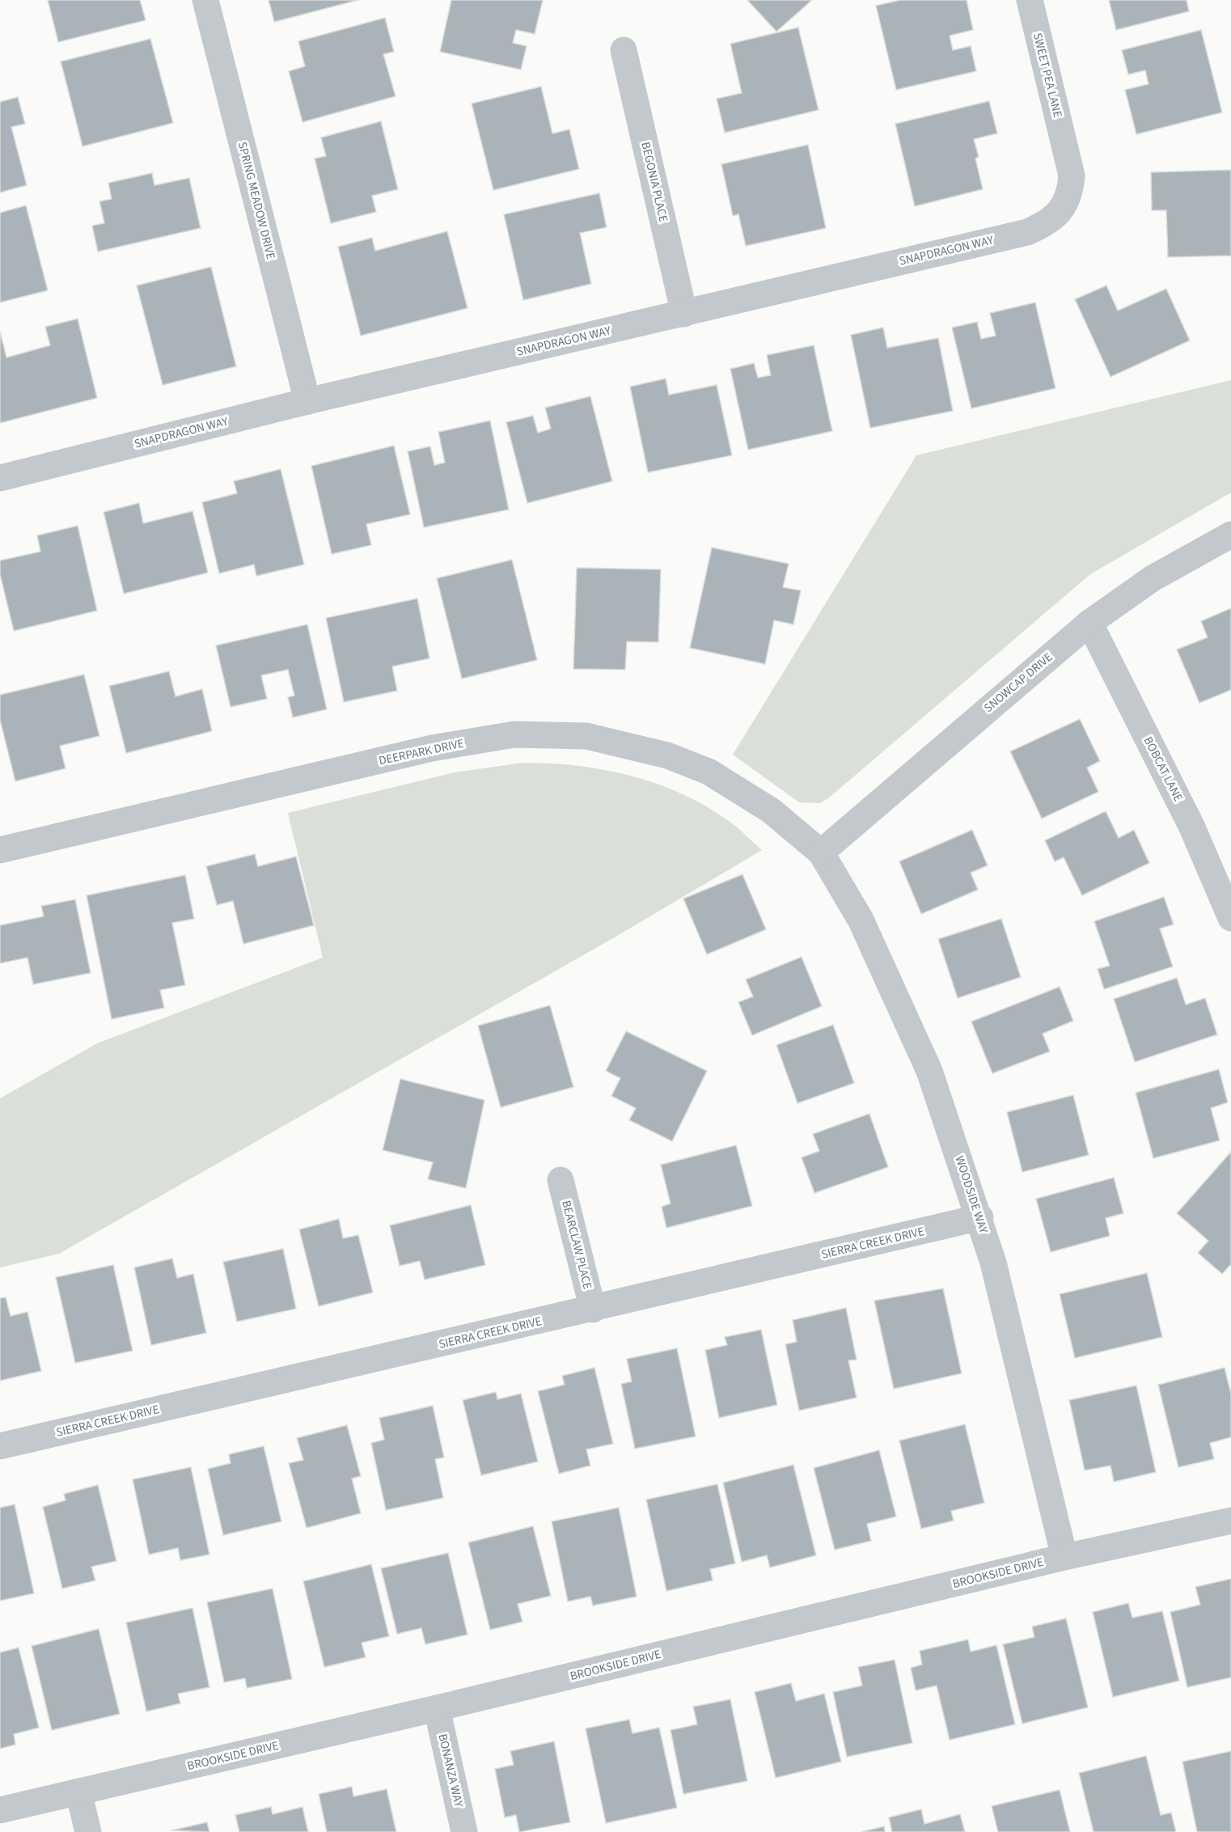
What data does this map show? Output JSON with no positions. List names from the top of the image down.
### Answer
{
  "streets": {
    "street": [
      "SWEET PEA LANE",
      "BEGONIA PLACE",
      "SPRING MEADOW DRIVE",
      "SNAPDRAGON WAY",
      "SNOWCAP DRIVE",
      "DEERPARK DRIVE",
      "BOBCAT LANE",
      "WOODSIDE WAY",
      "SIERRA CREEK DRIVE",
      "BEARCLAW PLACE",
      "BROOKSIDE DRIVE",
      "BONANZA WAY"
    ]
  },
  "crossings": [
    ["SWEET PEA LANE", "SNAPDRAGON WAY"],
    ["BEGONIA PLACE", "SNAPDRAGON WAY"],
    ["SPRING MEADOW DRIVE", "SNAPDRAGON WAY"],
    ["SNOWCAP DRIVE", "DEERPARK DRIVE"],
    ["SNOWCAP DRIVE", "BOBCAT LANE"],
    ["SNOWCAP DRIVE", "WOODSIDE WAY"],
    ["DEERPARK DRIVE", "WOODSIDE WAY"],
    ["WOODSIDE WAY", "SIERRA CREEK DRIVE"],
    ["WOODSIDE WAY", "BROOKSIDE DRIVE"],
    ["SIERRA CREEK DRIVE", "BEARCLAW PLACE"],
    ["BROOKSIDE DRIVE", "BONANZA WAY"]
  ]
}
